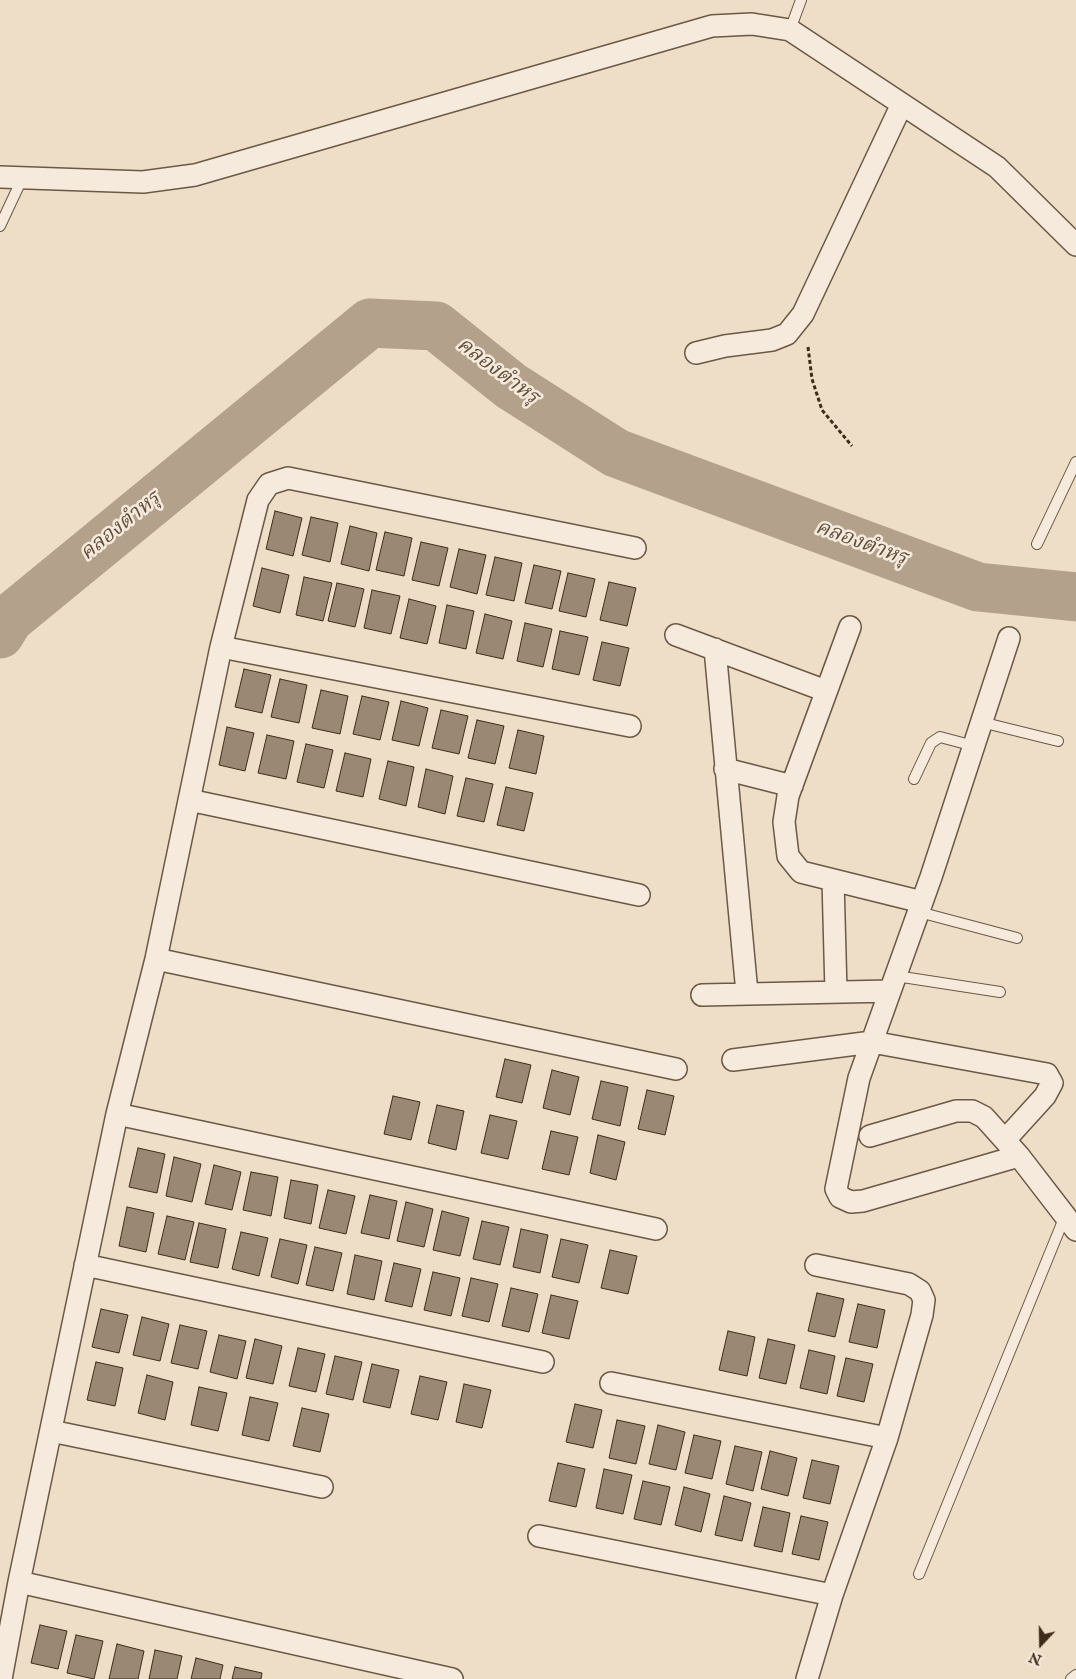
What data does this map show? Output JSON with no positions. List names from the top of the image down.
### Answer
{
  "water": ["คลองตำหรุ"],
  "north": "bottom"
}
